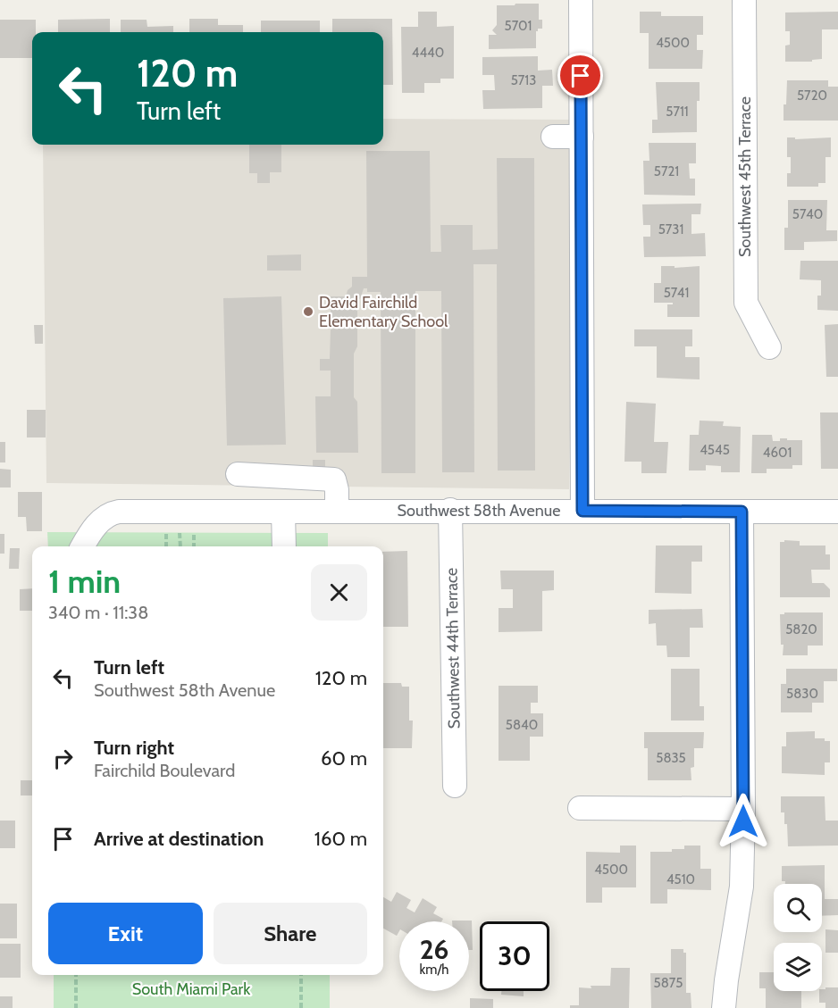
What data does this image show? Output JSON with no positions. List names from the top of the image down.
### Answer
{
  "streets": {
    "street": ["Southwest 45th Terrace", "Southwest 58th Avenue", "Southwest 44th Terrace"]
  },
  "crossings": [
    ["Southwest 58th Avenue", "Southwest 44th Terrace"]
  ],
  "parks": ["South Miami Park"],
  "places": ["David Fairchild Elementary School"],
  "house_numbers": [
    "5701",
    "4500",
    "4440",
    "5713",
    "5720",
    "5711",
    "5721",
    "5740",
    "5731",
    "5741",
    "4545",
    "4601",
    "5820",
    "5830",
    "5840",
    "5835",
    "4500",
    "4510",
    "5875"
  ],
  "page": {
    "turn": ["120 m", "Turn left"],
    "heading": ["1 min", "340 m · 11:38"],
    "list": [
      {
        "name": "Turn left",
        "note": "Southwest 58th Avenue",
        "value": "120 m"
      },
      {
        "name": "Turn right",
        "note": "Fairchild Boulevard",
        "value": "60 m"
      },
      {
        "name": "Arrive at destination",
        "value": "160 m"
      }
    ],
    "buttons": ["Exit", "Share"],
    "speed": "26 km/h",
    "limit": "30"
  }
}
